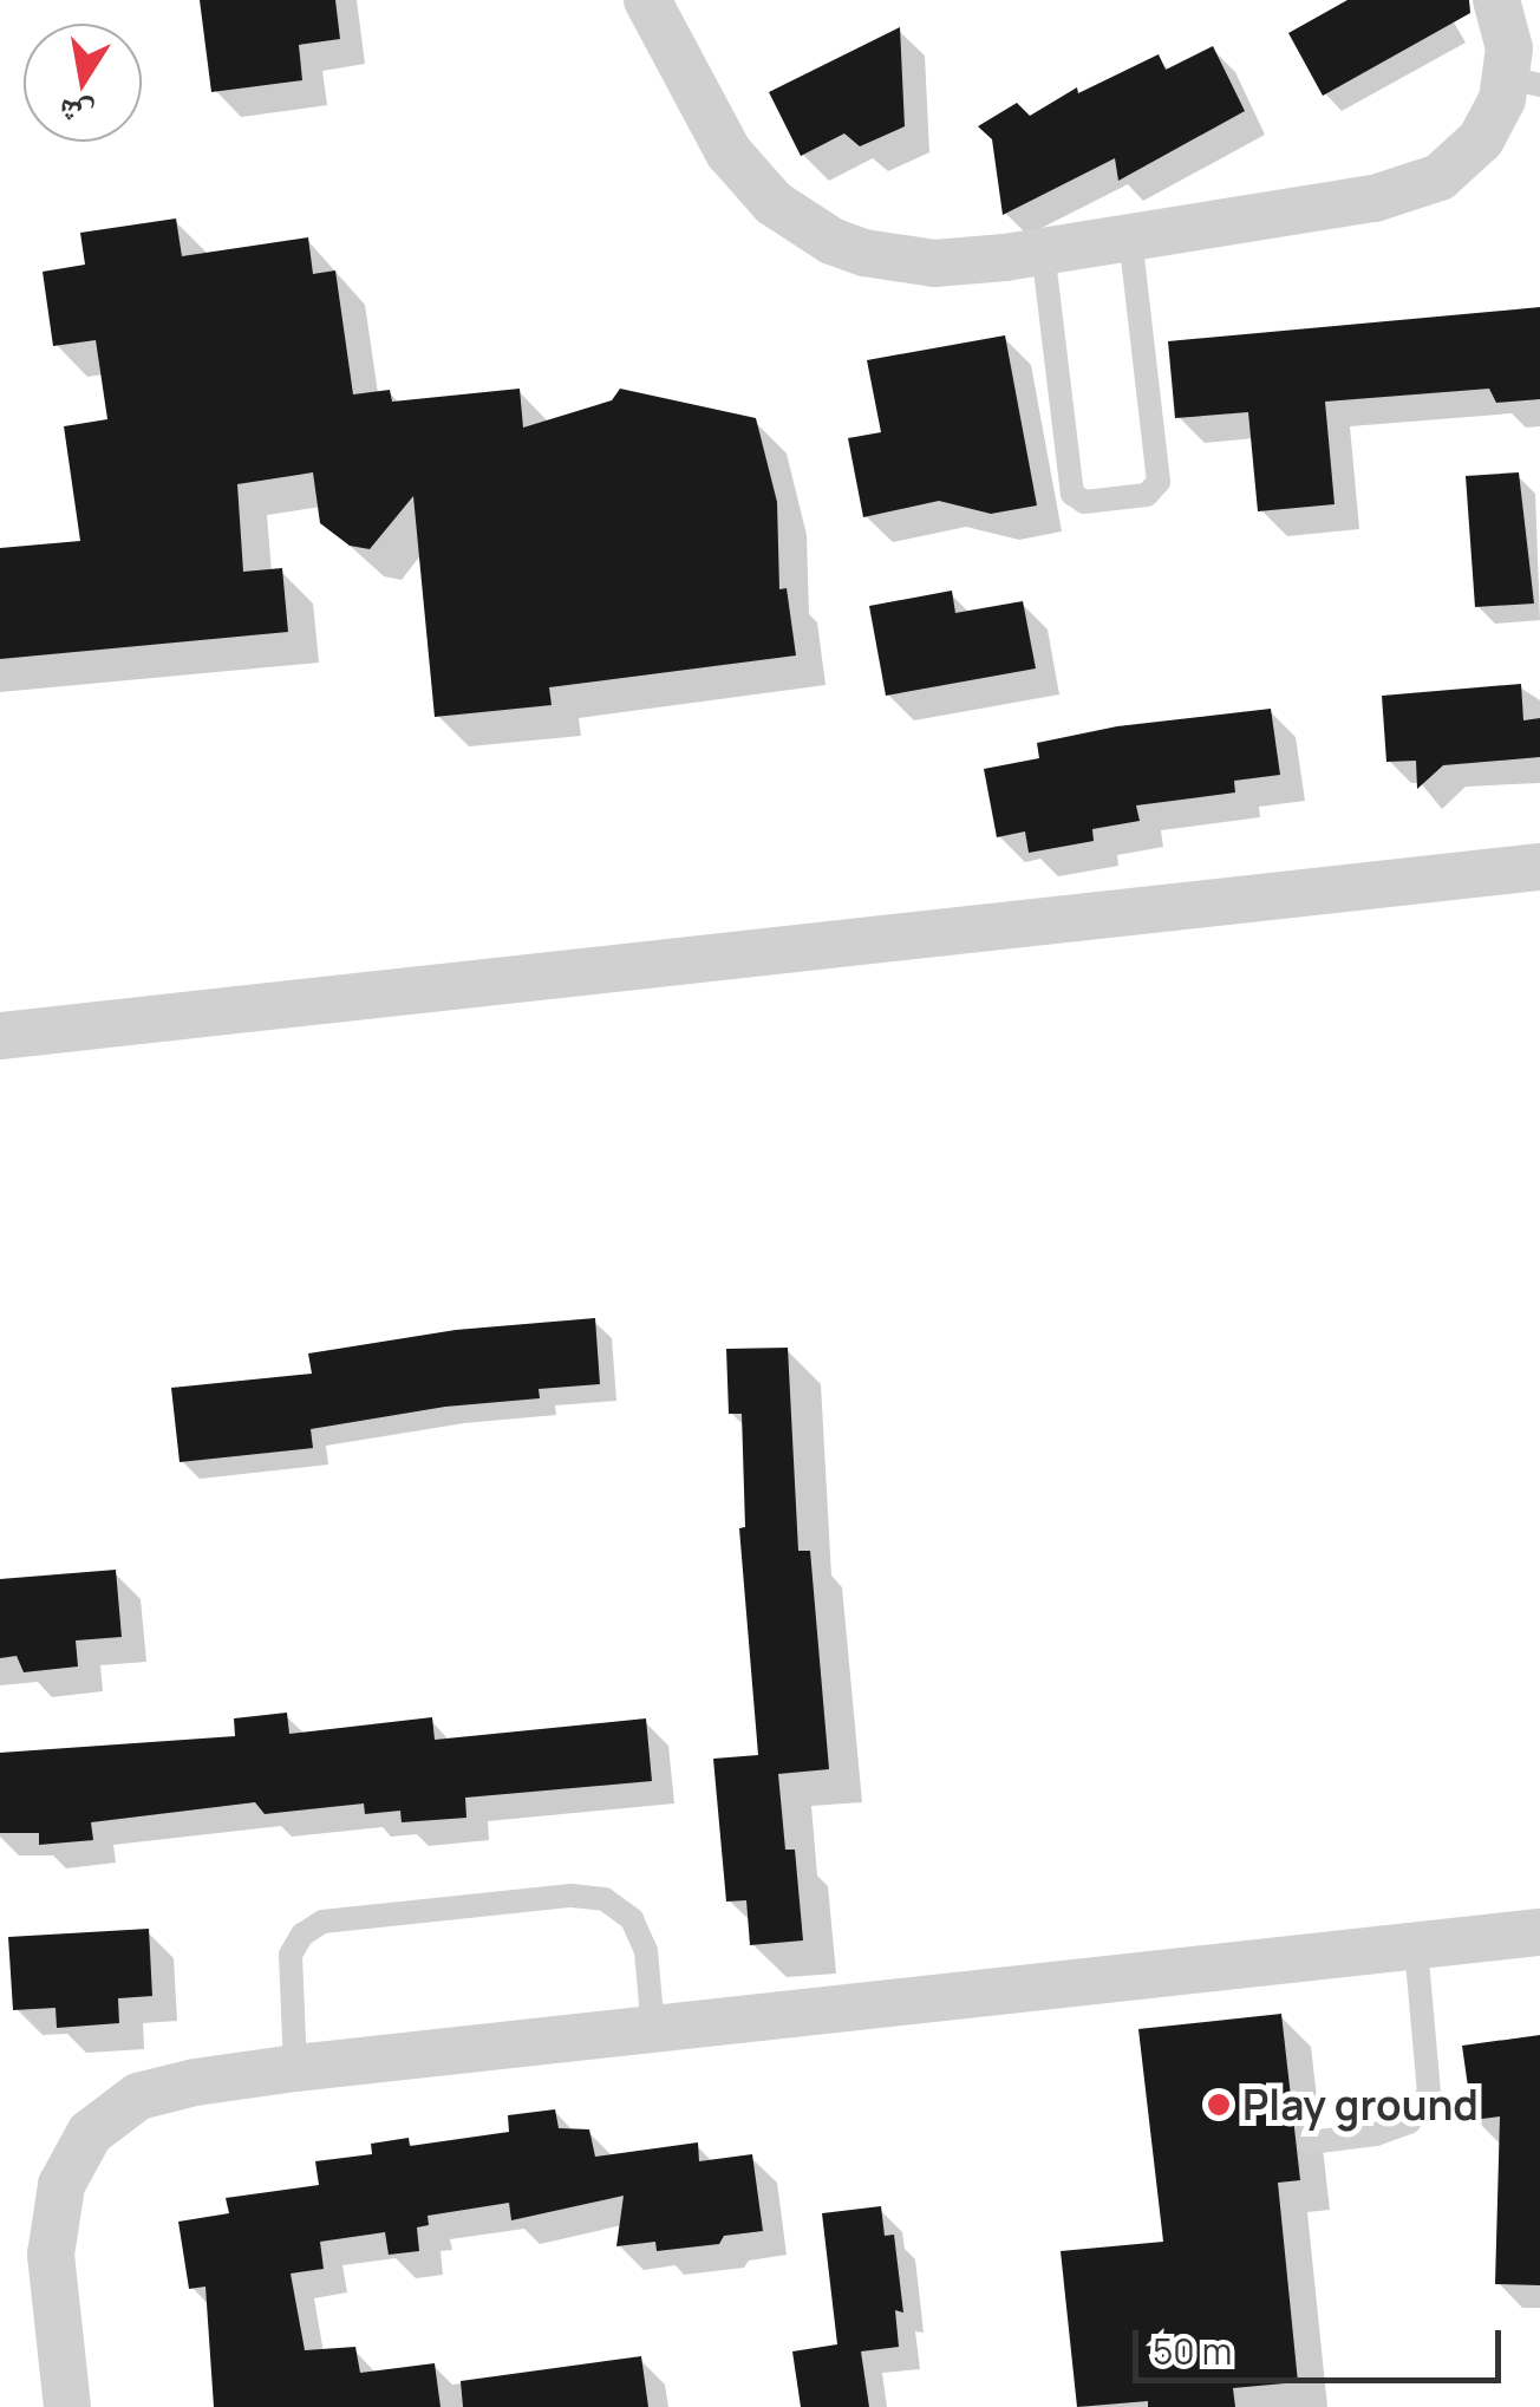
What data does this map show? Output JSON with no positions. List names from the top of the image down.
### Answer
{
  "places": ["Play ground"],
  "scale_bar": "50 m",
  "north": "bottom"
}
